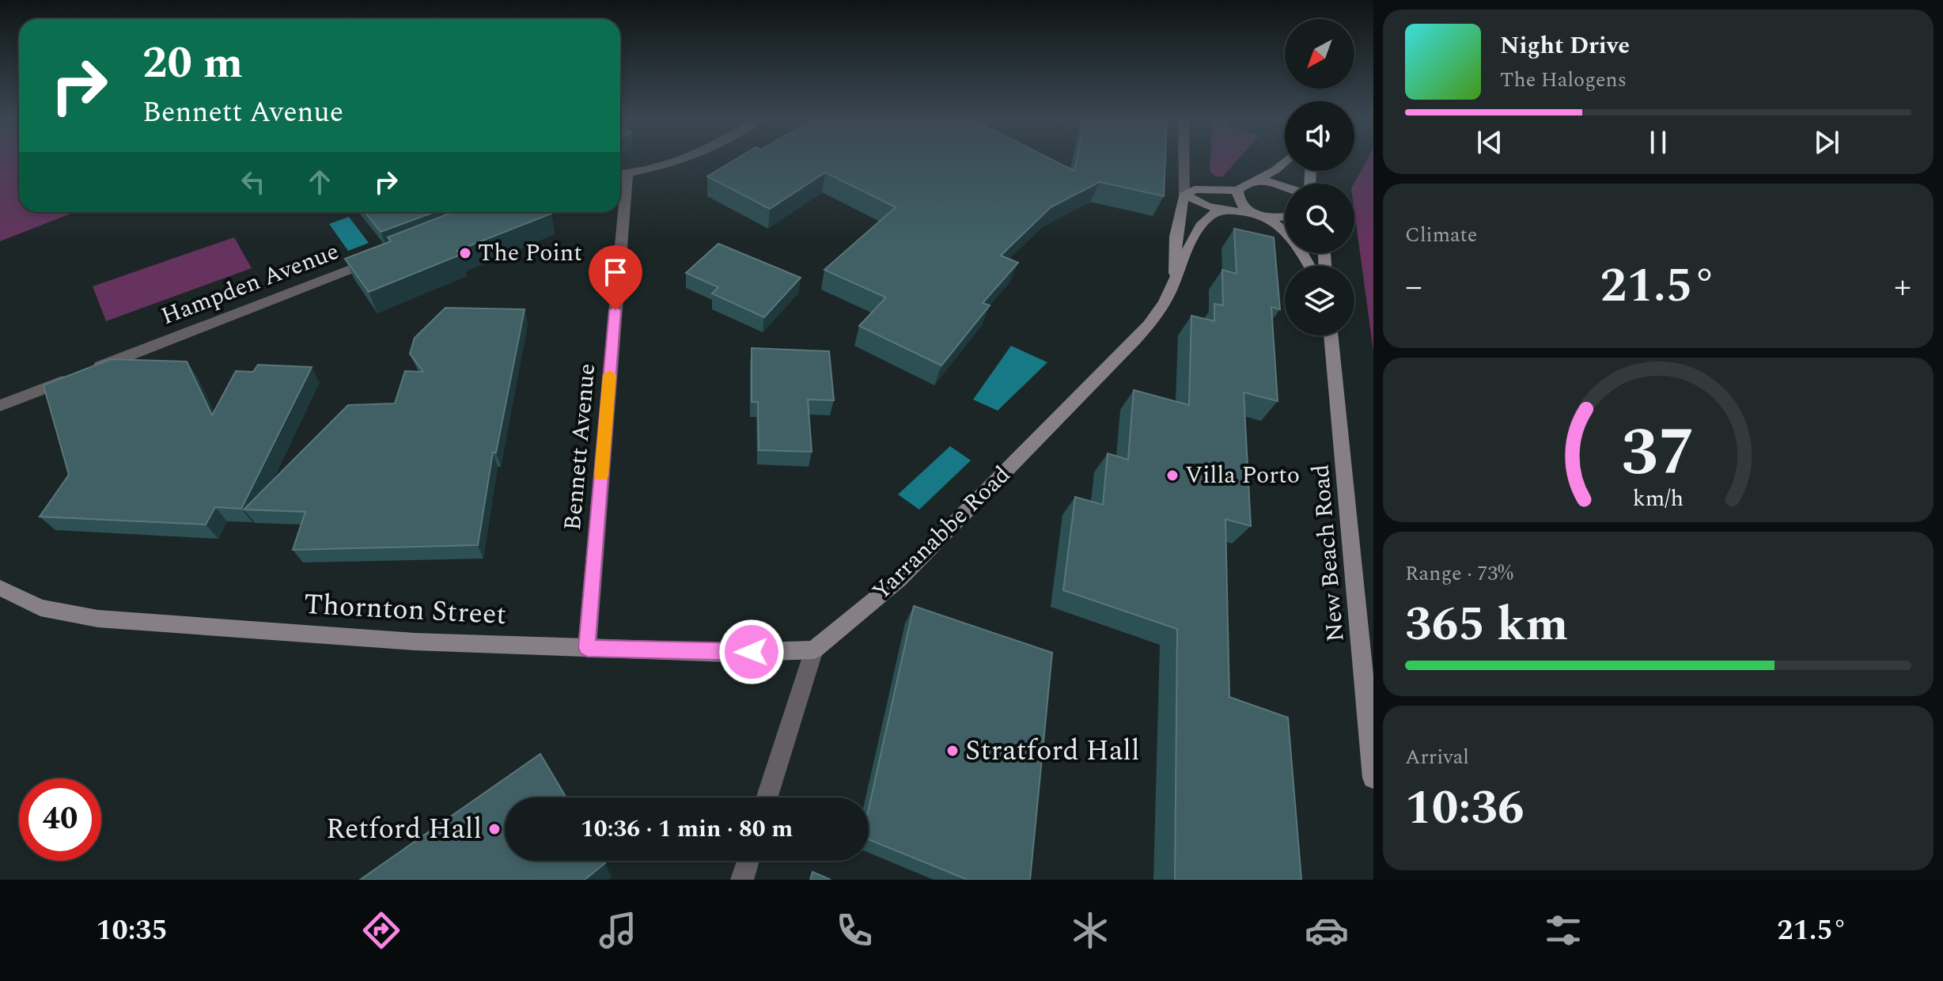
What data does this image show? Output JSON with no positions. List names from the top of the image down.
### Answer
{
  "streets": {
    "street": [
      "Hampden Avenue",
      "Bennett Avenue",
      "Yarranabbe Road",
      "New Beach Road",
      "Thornton Street"
    ]
  },
  "crossings": [
    ["Bennett Avenue", "Thornton Street"],
    ["Yarranabbe Road", "Thornton Street"]
  ],
  "places": [
    "The Point",
    "Villa Porto",
    "Stratford Hall",
    "Retford Hall"
  ],
  "north": "bottom left",
  "page": {
    "turn": ["20 m", "Bennett Avenue"],
    "song": ["Night Drive", "The Halogens"],
    "tile": [
      "Climate",
      ["Range · 73%", "365 km"],
      ["Arrival", "10:36"]
    ],
    "heat": ["−", "21.5°", "+"],
    "limit": "40",
    "trip": "10:36 · 1 min · 80 m",
    "tabs": ["10:35", "21.5°"],
    "gauge": ["37", "km/h"]
  }
}
